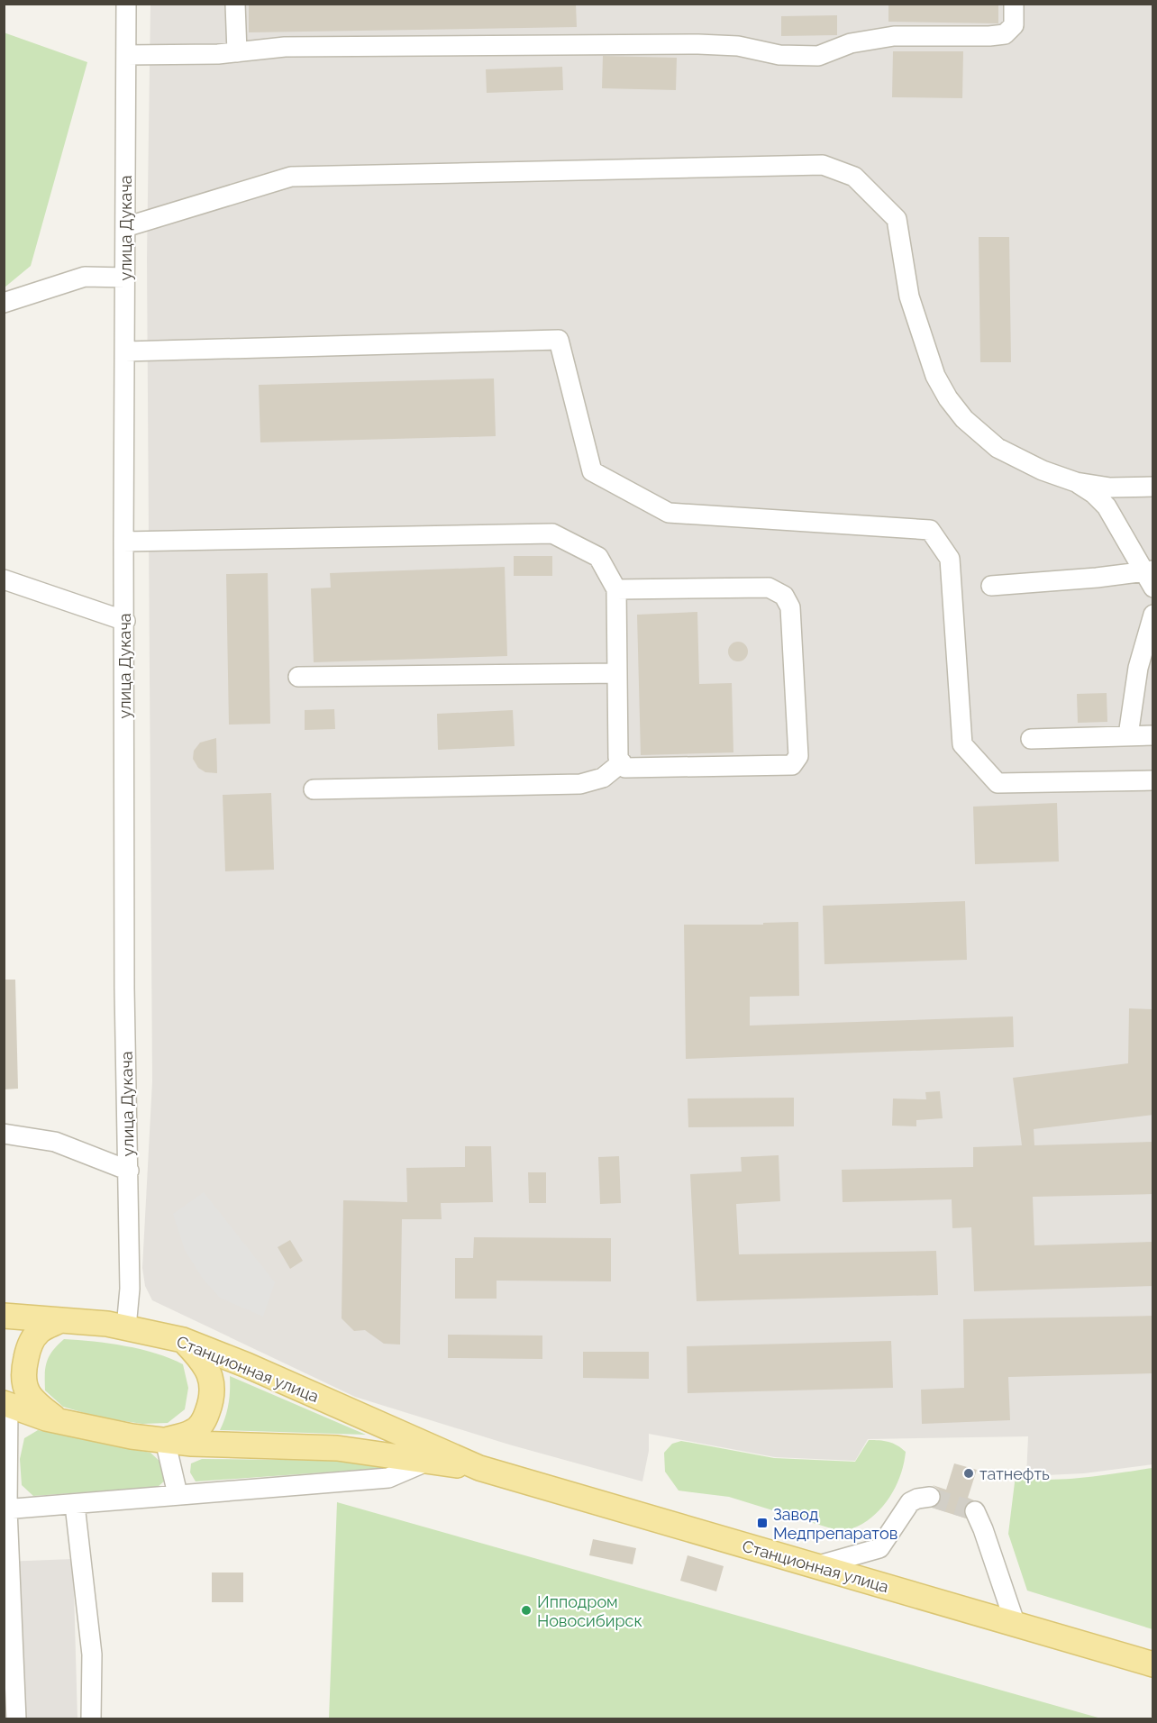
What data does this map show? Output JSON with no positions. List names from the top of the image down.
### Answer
{
  "streets": {
    "main road": ["Станционная улица"],
    "street": ["улица Дукача"]
  },
  "crossings": [
    ["улица Дукача", "Станционная улица"]
  ],
  "places": {
    "other": ["татнефть", "Ипподром Новосибирск"],
    "transit": ["Завод Медпрепаратов"]
  }
}
